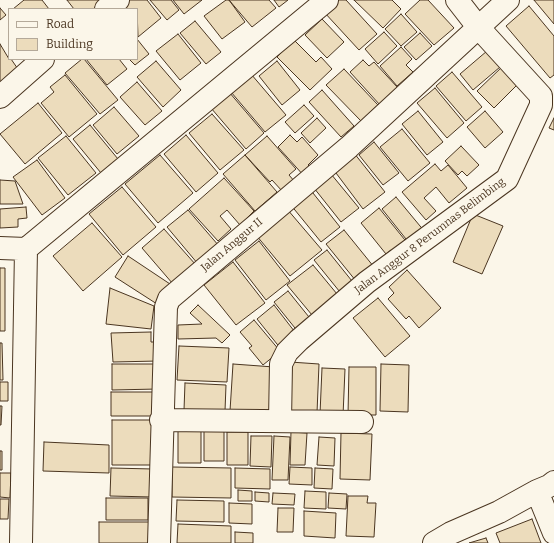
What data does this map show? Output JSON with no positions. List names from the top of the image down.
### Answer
{
  "streets": {
    "street": ["Jalan Anggur 8 Perumnas Belimbing", "Jalan Anggur II"]
  },
  "crossings": [
    ["Jalan Anggur 8 Perumnas Belimbing", "Jalan Anggur II"]
  ],
  "legend": ["Road", "Building"]
}
